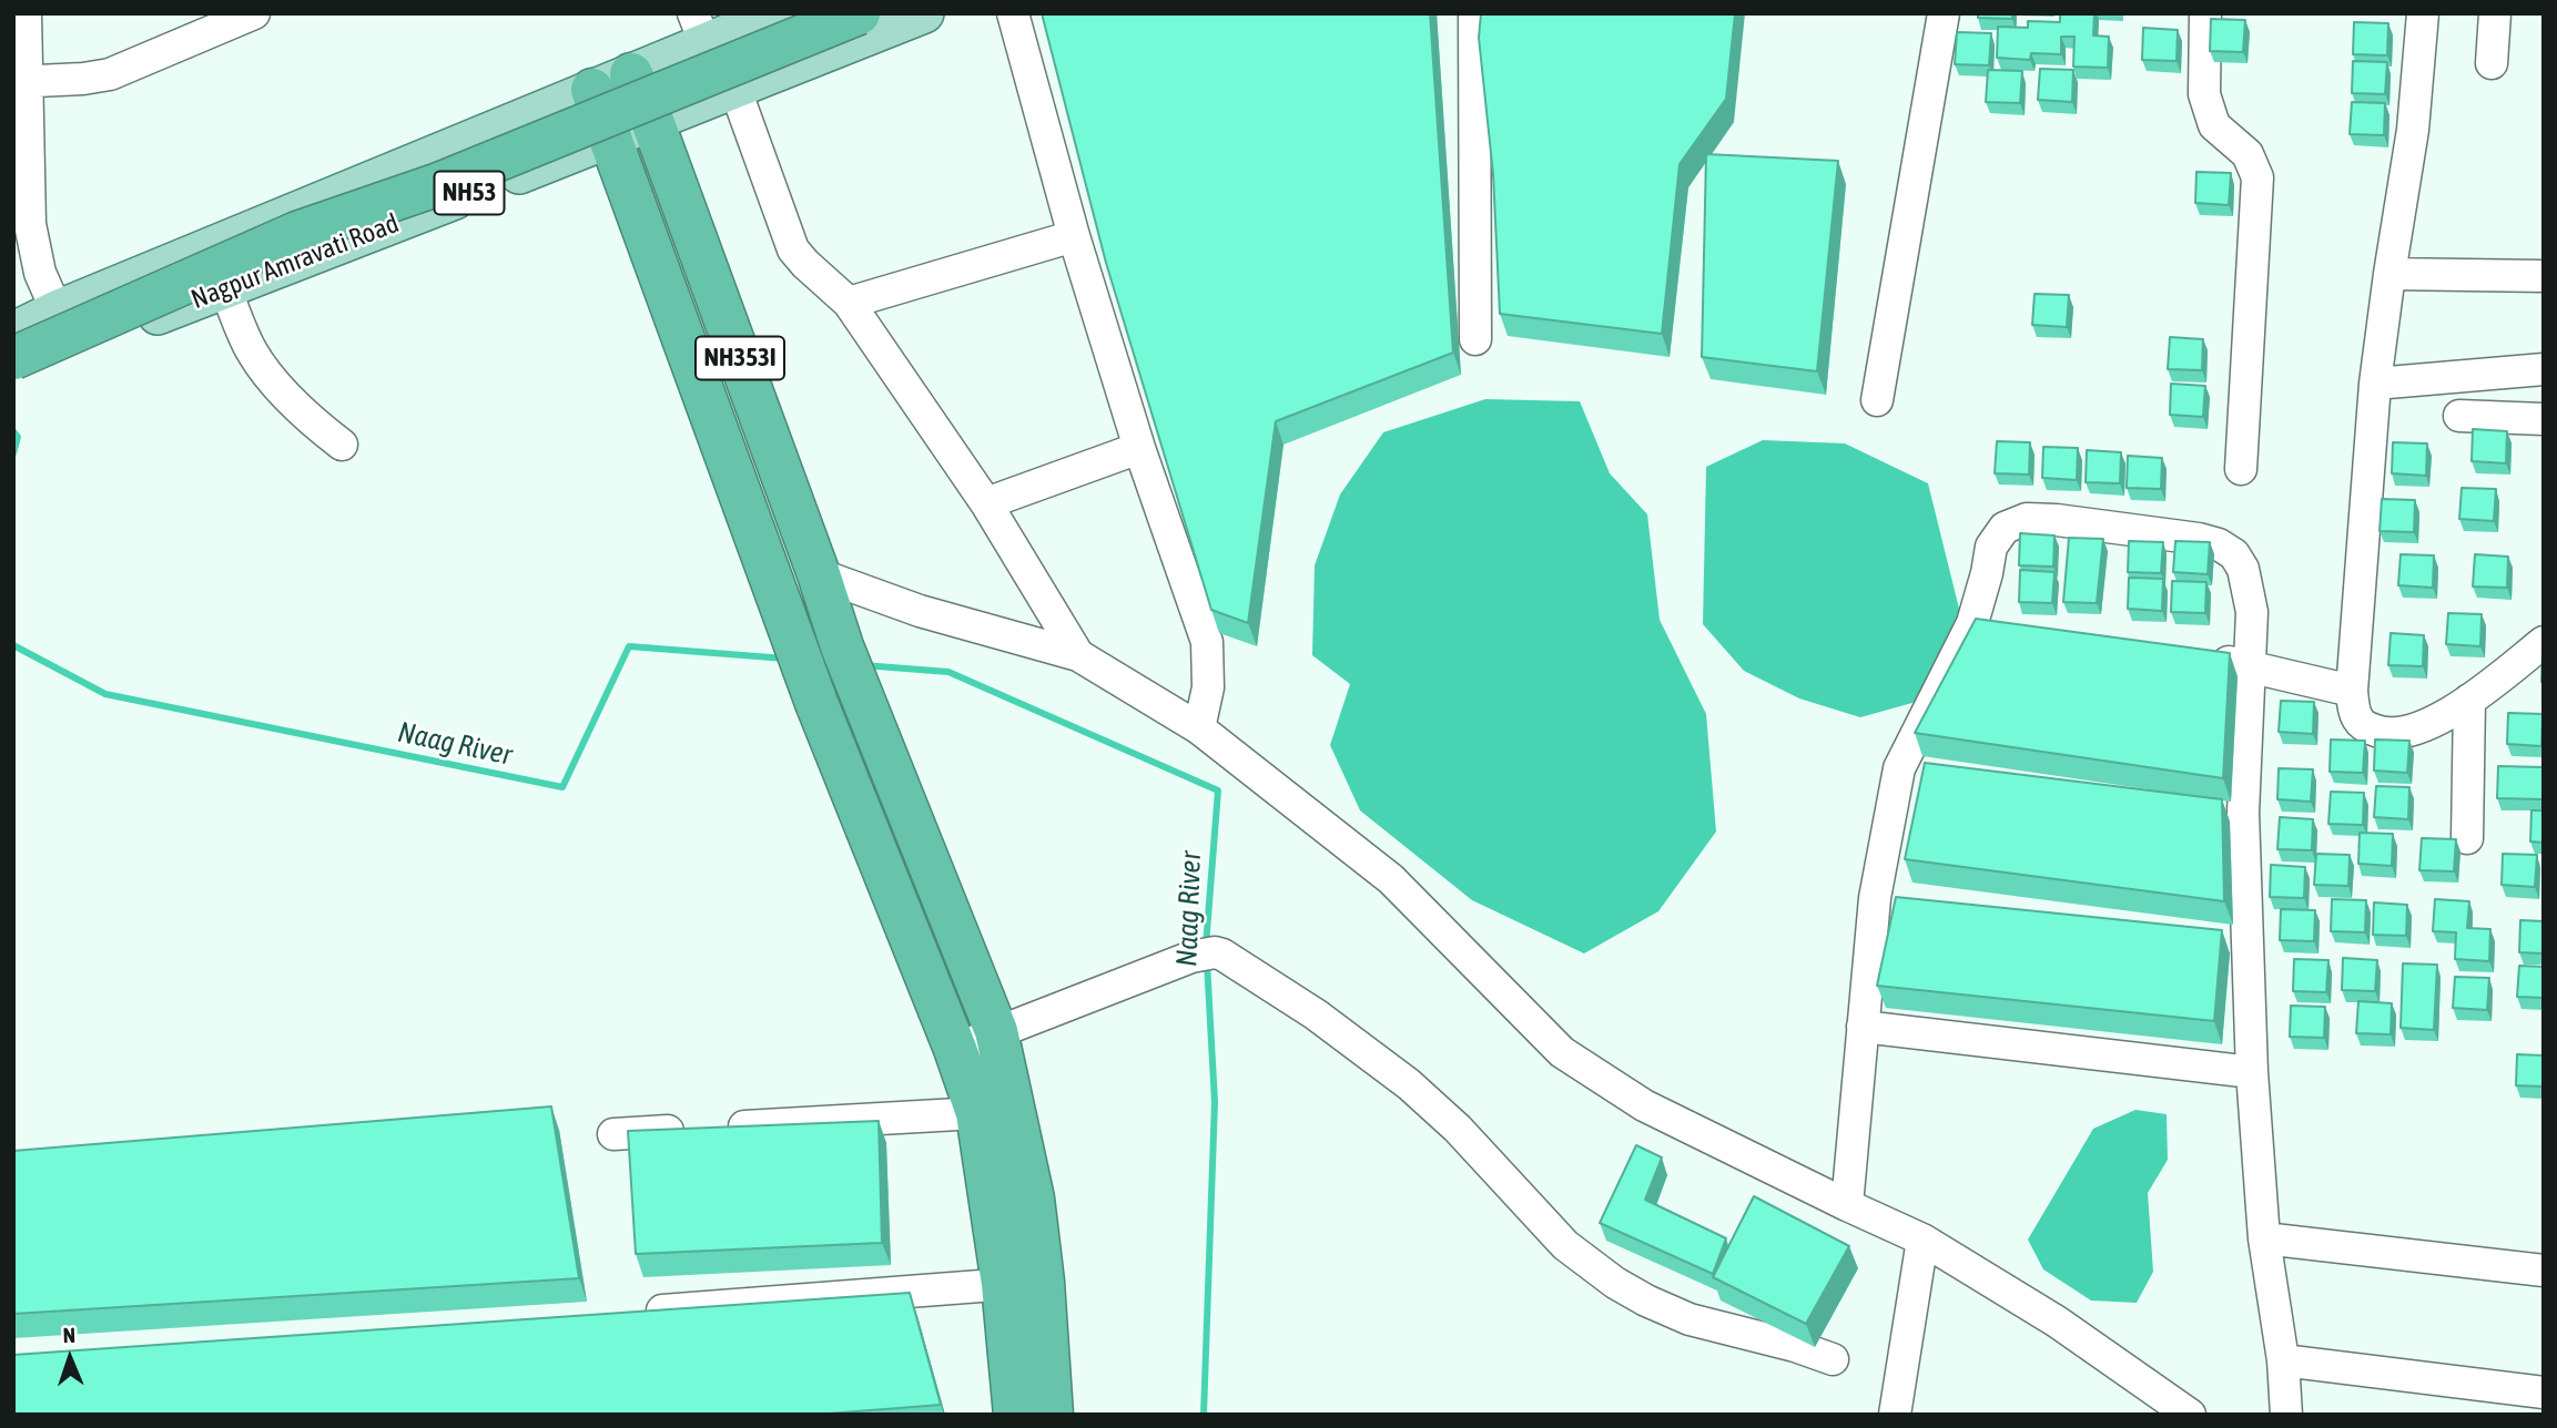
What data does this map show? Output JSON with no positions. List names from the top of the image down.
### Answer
{
  "streets": {
    "highway": ["NH353I"],
    "main road": ["NH53", "Nagpur Amravati Road"]
  },
  "crossings": [
    ["Nagpur Amravati Road", "NH353I"]
  ],
  "water": ["Naag River"],
  "north": "top"
}
